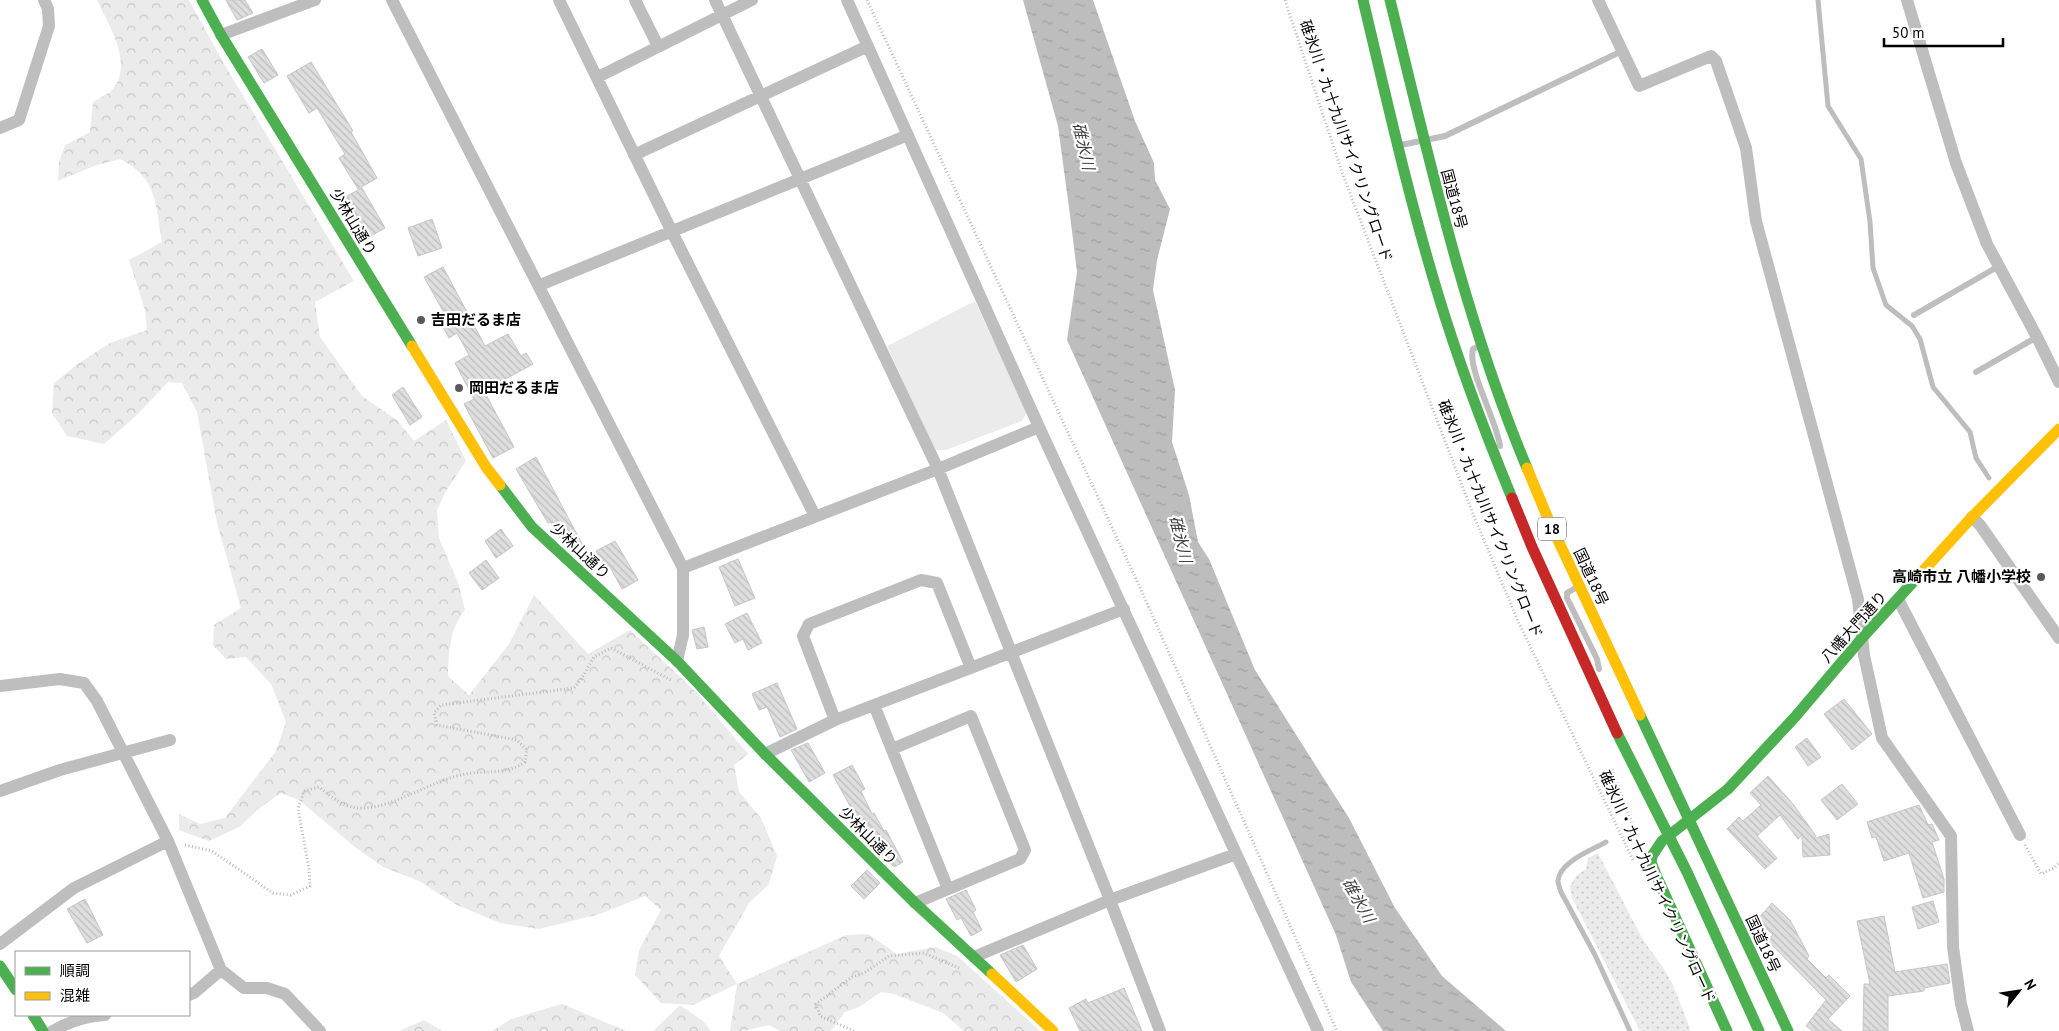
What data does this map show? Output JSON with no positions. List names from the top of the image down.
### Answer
{
  "streets": {
    "main road": [
      "国道18号",
      "少林山通り",
      "18",
      "八幡大門通り"
    ],
    "path": ["碓氷川・九十九川サイクリングロード"]
  },
  "crossings": [
    ["国道18号", "八幡大門通り"],
    ["18", "八幡大門通り"]
  ],
  "water": ["碓氷川"],
  "places": ["吉田だるま店", "岡田だるま店", "高崎市立 八幡小学校"],
  "legend": ["順調", "混雑"],
  "scale_bar": "50 m",
  "north": "top right"
}
